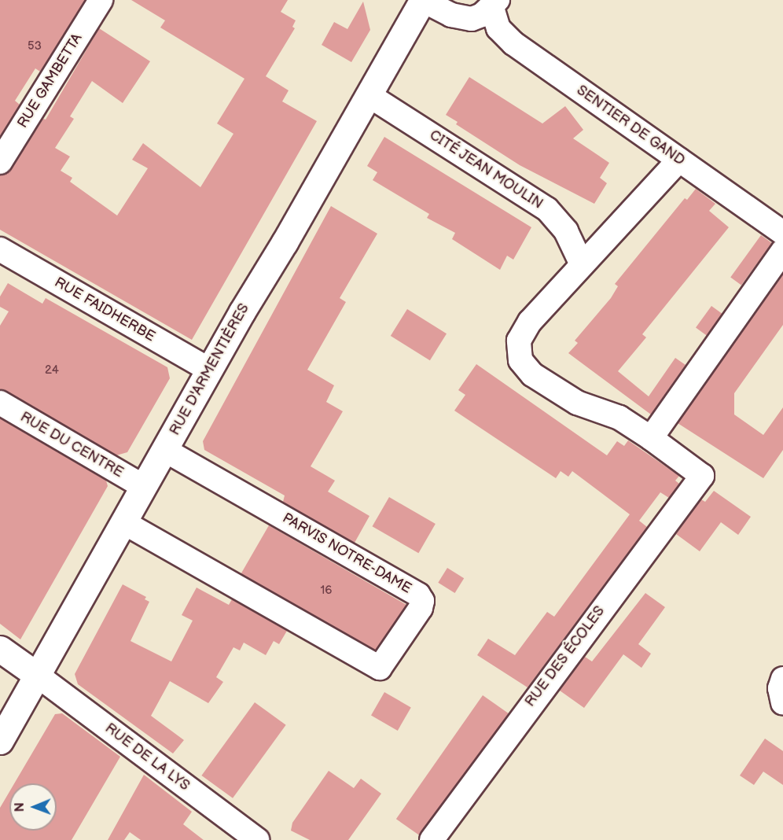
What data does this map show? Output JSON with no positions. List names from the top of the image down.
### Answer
{
  "streets": {
    "main road": ["RUE D'ARMENTIÈRES"],
    "street": [
      "RUE GAMBETTA",
      "SENTIER DE GAND",
      "CITÉ JEAN MOULIN",
      "RUE FAIDHERBE",
      "RUE DU CENTRE",
      "PARVIS NOTRE-DAME",
      "RUE DES ÉCOLES",
      "RUE DE LA LYS"
    ]
  },
  "crossings": [
    ["CITÉ JEAN MOULIN", "RUE D'ARMENTIÈRES"],
    ["RUE FAIDHERBE", "RUE D'ARMENTIÈRES"],
    ["RUE D'ARMENTIÈRES", "RUE DU CENTRE"],
    ["RUE D'ARMENTIÈRES", "PARVIS NOTRE-DAME"],
    ["RUE D'ARMENTIÈRES", "RUE DE LA LYS"]
  ],
  "house_numbers": ["53", "24", "16"],
  "north": "left"
}
